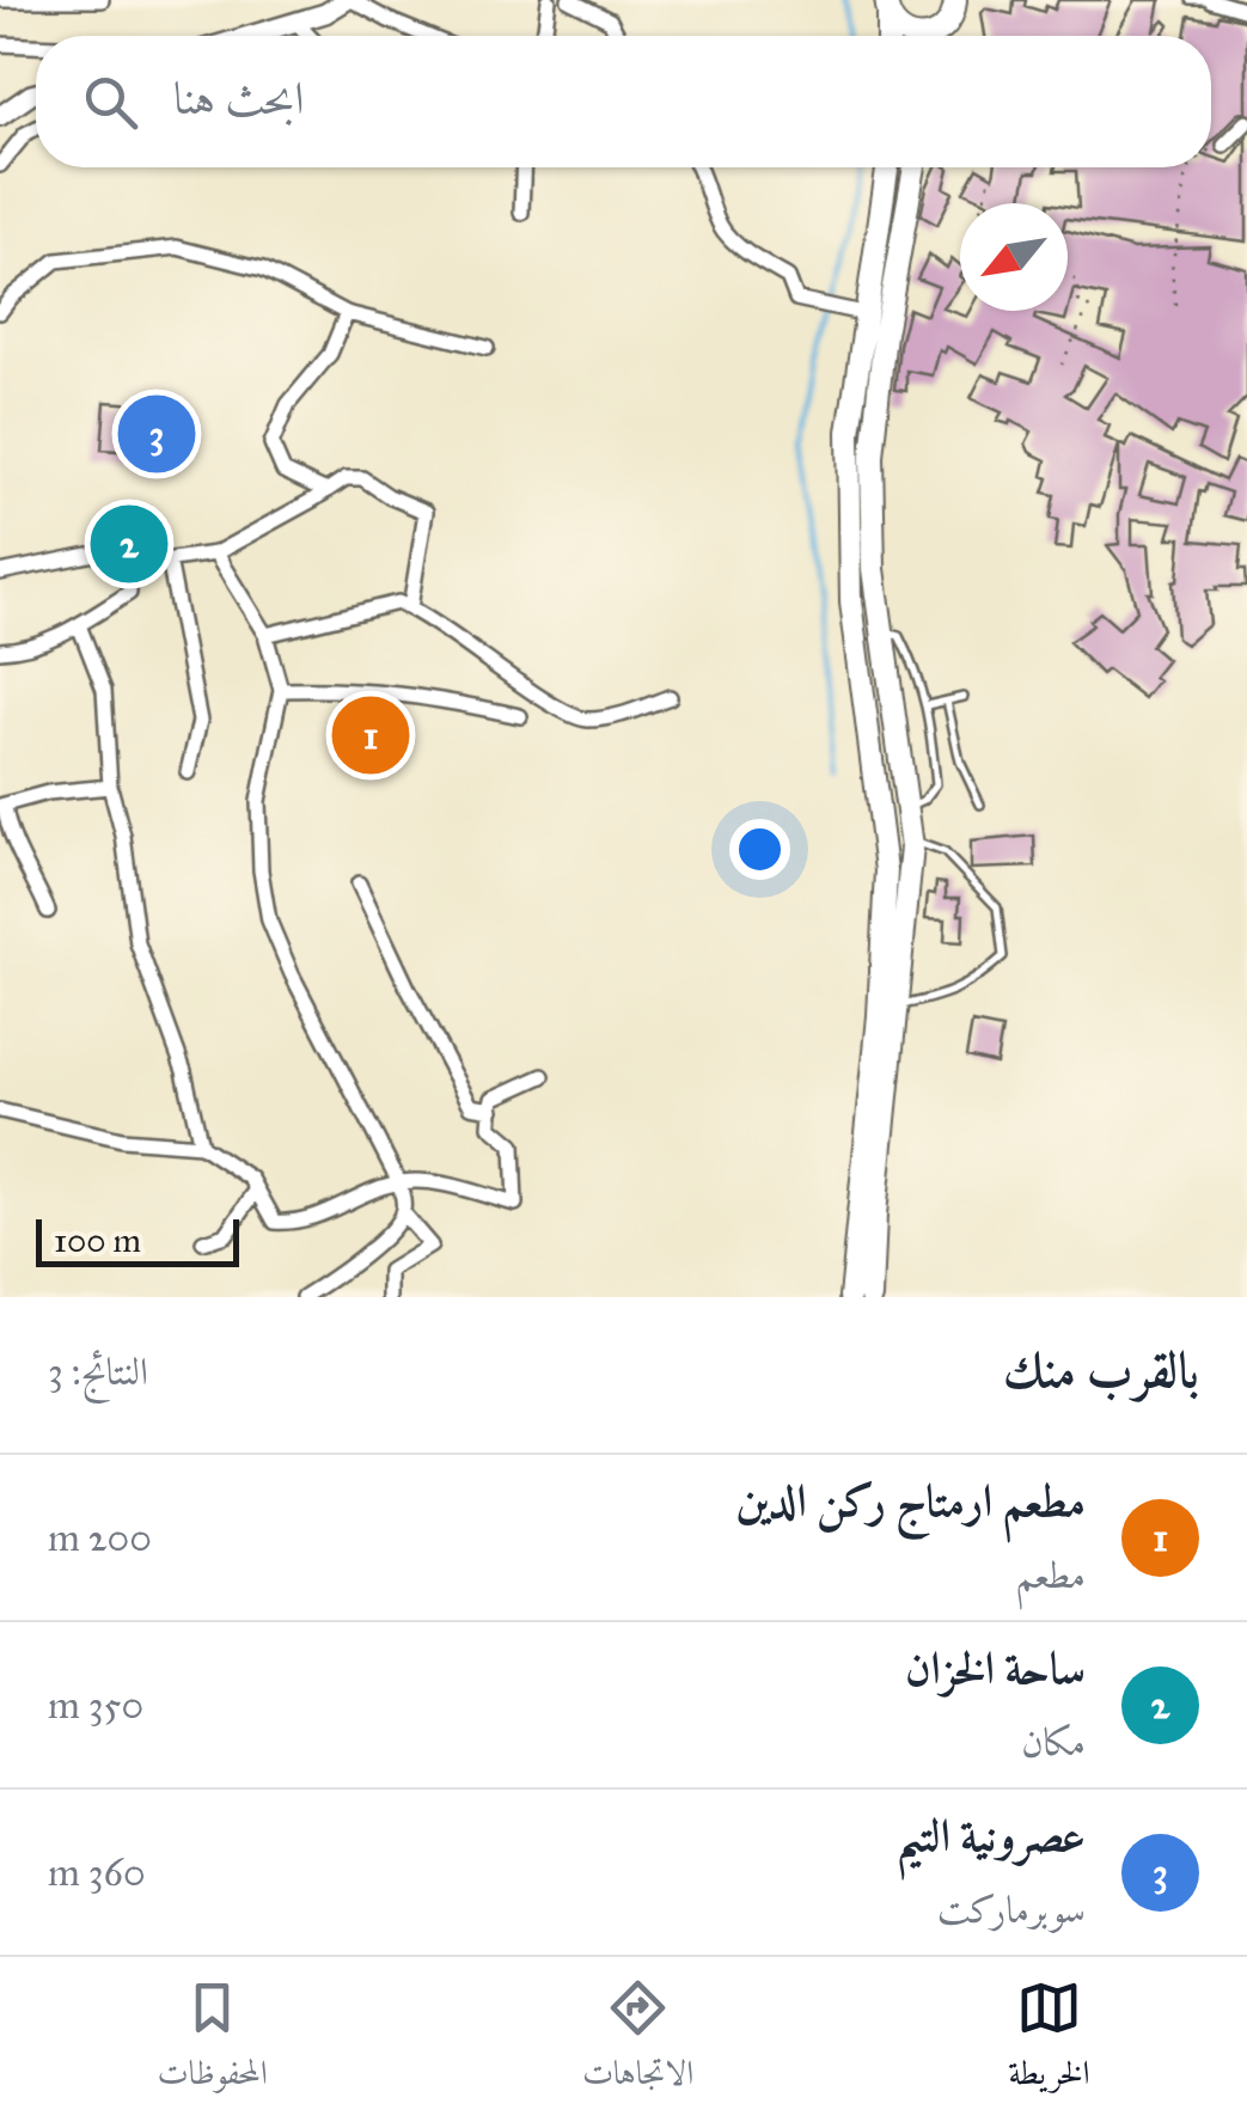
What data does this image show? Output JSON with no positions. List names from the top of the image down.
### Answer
{
  "scale_bar": "100 m",
  "north": "bottom left",
  "page": {
    "search": "ابحث هنا",
    "pins": ["3", "2", "1"],
    "scale": "100 m",
    "heading": ["بالقرب منك", "النتائج: 3"],
    "list": [
      {
        "mark": "1",
        "name": "مطعم ارمتاج ركن الدين",
        "note": "مطعم",
        "value": "200 m"
      },
      {
        "mark": "2",
        "name": "ساحة الخزان",
        "note": "مكان",
        "value": "350 m"
      },
      {
        "mark": "3",
        "name": "عصرونية التيم",
        "note": "سوبرماركت",
        "value": "360 m"
      }
    ],
    "nav": ["الخريطة", "الاتجاهات", "المحفوظات"]
  }
}
